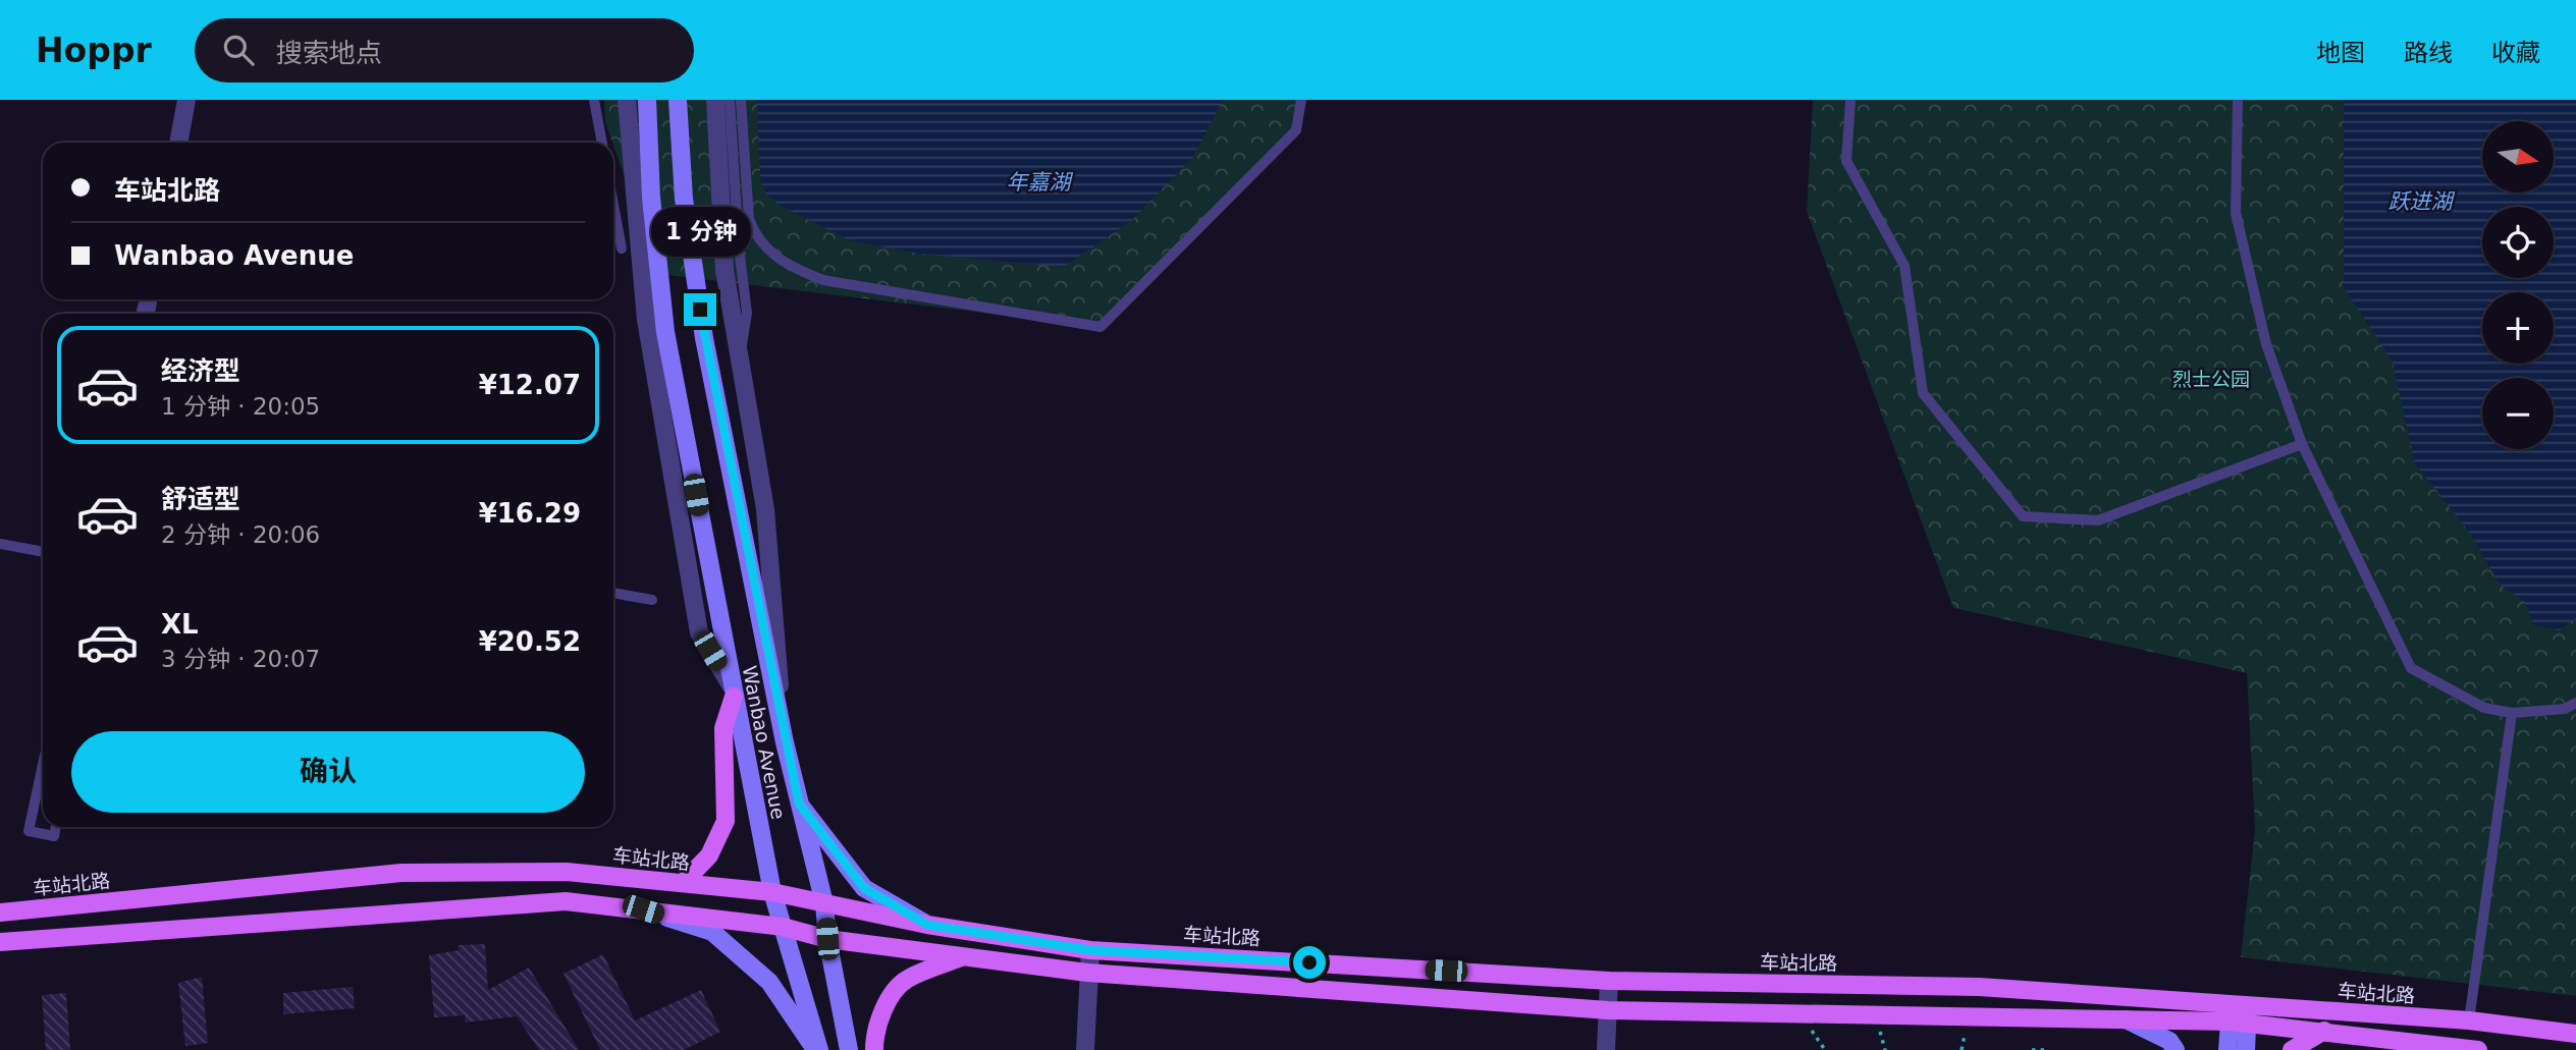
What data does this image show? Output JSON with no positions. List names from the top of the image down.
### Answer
{
  "streets": {
    "main road": ["Wanbao Avenue", "车站北路"]
  },
  "crossings": [
    ["Wanbao Avenue", "车站北路"]
  ],
  "water": ["年嘉湖", "跃进湖"],
  "parks": ["烈士公园"],
  "north": "right",
  "page": {
    "header": "Hoppr",
    "search": "搜索地点",
    "nav": ["地图", "路线", "收藏"],
    "map_buttons": ["+", "−"],
    "banner": ["车站北路", "Wanbao Avenue"],
    "bubble": "1 分钟",
    "list": [
      {
        "name": "经济型",
        "note": "1 分钟 · 20:05",
        "value": "¥12.07"
      },
      {
        "name": "舒适型",
        "note": "2 分钟 · 20:06",
        "value": "¥16.29"
      },
      {
        "name": "XL",
        "note": "3 分钟 · 20:07",
        "value": "¥20.52"
      }
    ],
    "buttons": "确认"
  }
}
